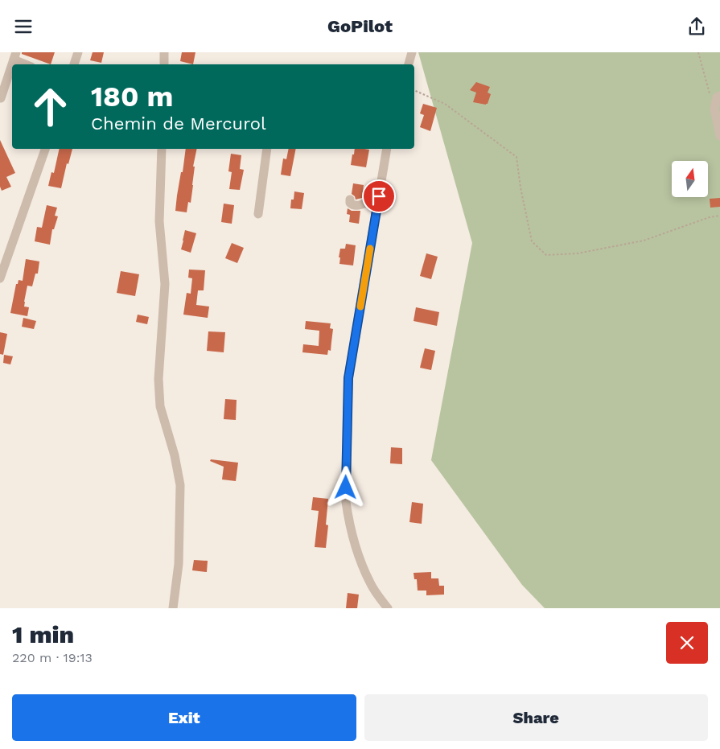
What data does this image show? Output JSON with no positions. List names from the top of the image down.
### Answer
{
  "north": "top",
  "page": {
    "header": "GoPilot",
    "turn": ["180 m", "Chemin de Mercurol"],
    "heading": ["1 min", "220 m · 19:13"],
    "buttons": ["Exit", "Share"]
  }
}
